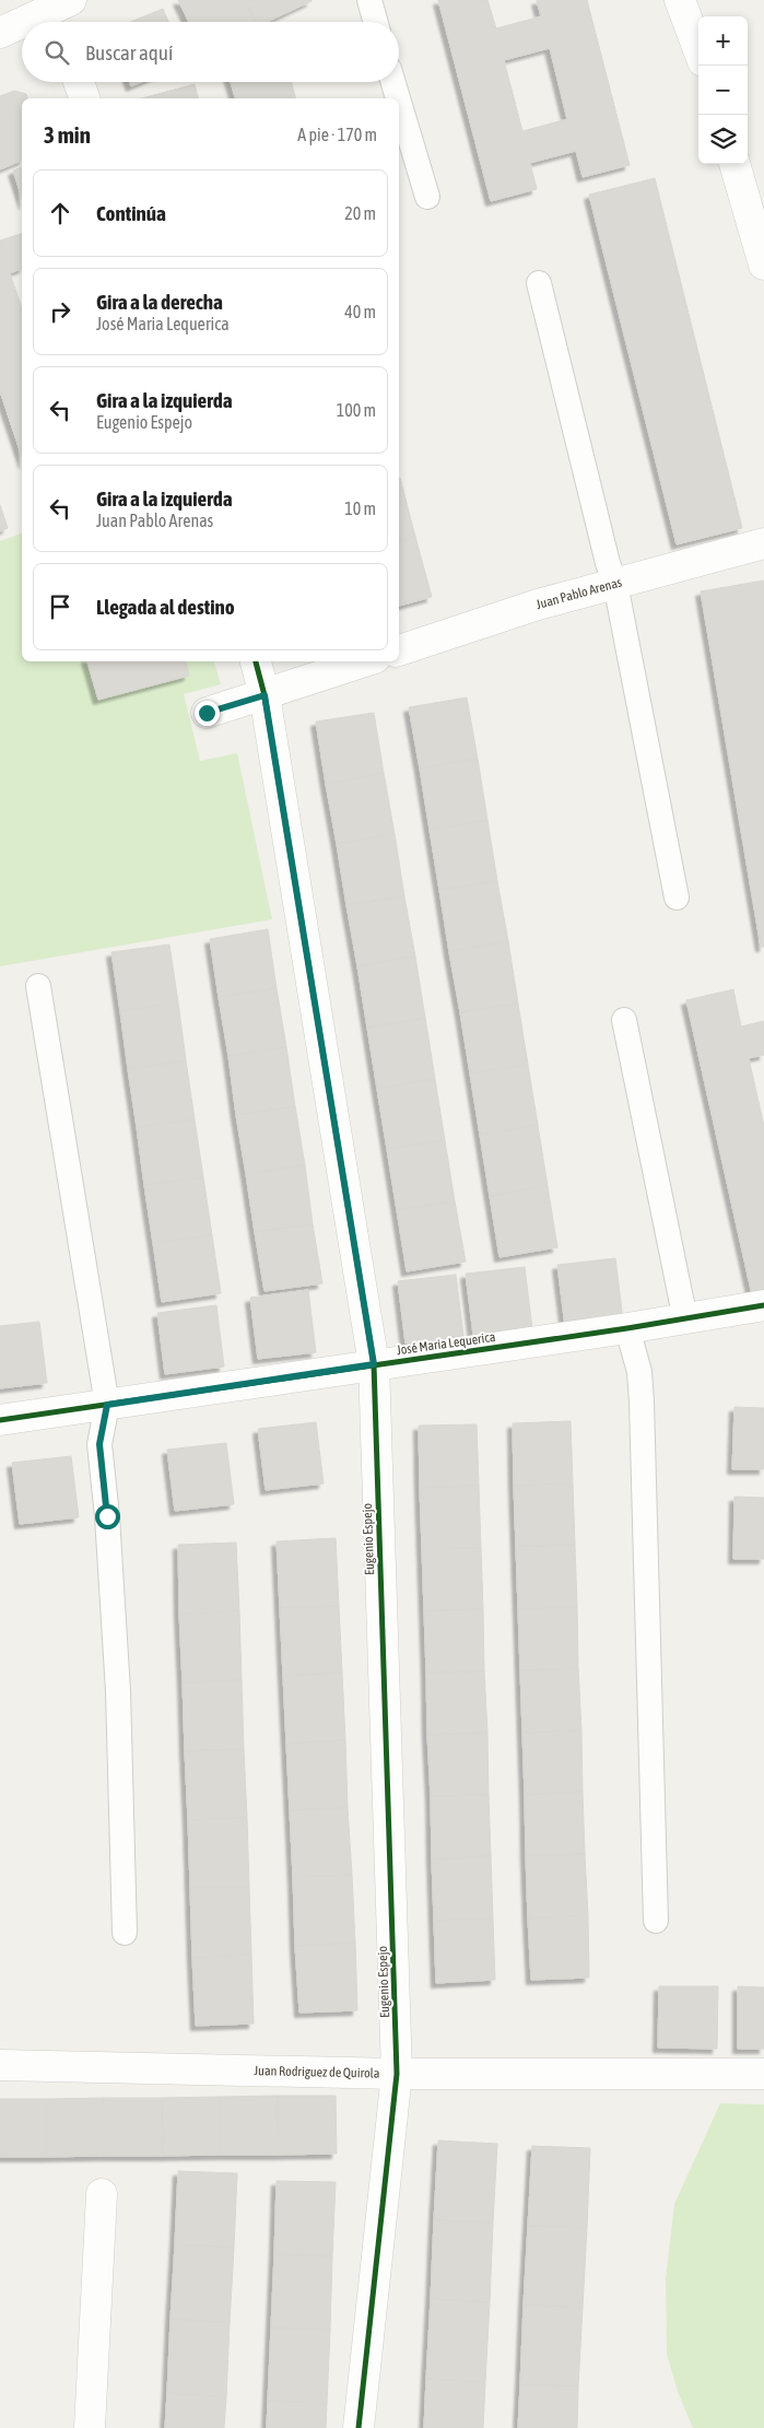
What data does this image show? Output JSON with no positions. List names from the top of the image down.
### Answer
{
  "streets": {
    "street": [
      "Juan Pablo Arenas",
      "José Maria Lequerica",
      "Eugenio Espejo",
      "Juan Rodriguez de Quirola"
    ]
  },
  "crossings": [
    ["José Maria Lequerica", "Eugenio Espejo"],
    ["Eugenio Espejo", "Juan Rodriguez de Quirola"]
  ],
  "page": {
    "map_buttons": ["+", "−"],
    "search": "Buscar aquí",
    "heading": ["3 min", "A pie · 170 m"],
    "list": [
      ["Continúa", "20 m"],
      ["Gira a la derecha", "José Maria Lequerica", "40 m"],
      ["Gira a la izquierda", "Eugenio Espejo", "100 m"],
      ["Gira a la izquierda", "Juan Pablo Arenas", "10 m"],
      "Llegada al destino"
    ]
  }
}
